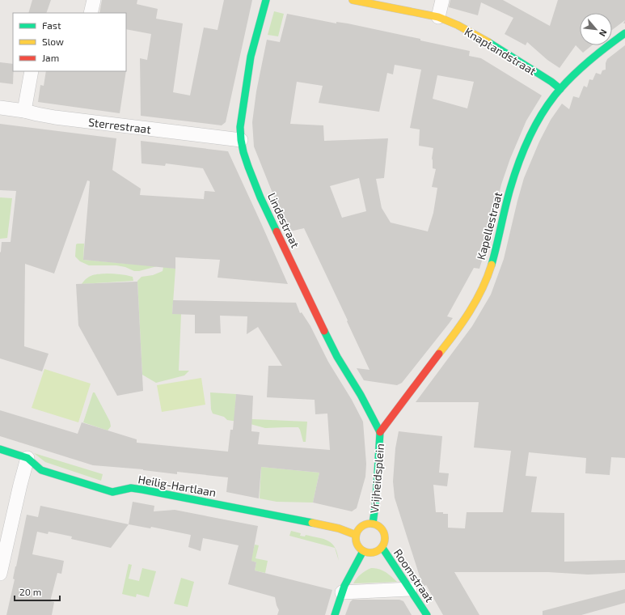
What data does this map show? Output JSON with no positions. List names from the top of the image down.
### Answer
{
  "streets": {
    "street": [
      "Knaptandstraat",
      "Sterrestraat",
      "Lindestraat",
      "Kapellestraat",
      "Vrijheidsplein",
      "Heilig-Hartlaan",
      "Roomstraat"
    ]
  },
  "crossings": [
    ["Knaptandstraat", "Kapellestraat"],
    ["Sterrestraat", "Lindestraat"],
    ["Lindestraat", "Kapellestraat"],
    ["Lindestraat", "Vrijheidsplein"],
    ["Kapellestraat", "Vrijheidsplein"],
    ["Vrijheidsplein", "Heilig-Hartlaan"],
    ["Vrijheidsplein", "Roomstraat"],
    ["Heilig-Hartlaan", "Roomstraat"]
  ],
  "legend": ["Fast", "Slow", "Jam"],
  "scale_bar": "20 m",
  "north": "bottom right"
}
